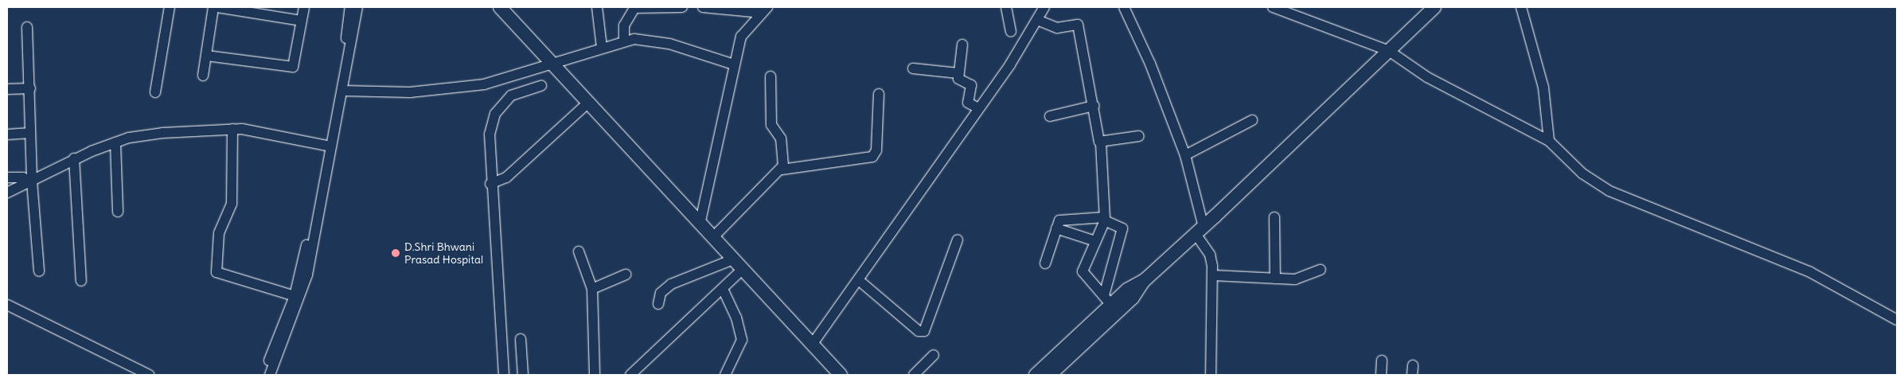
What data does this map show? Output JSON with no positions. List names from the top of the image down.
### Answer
{
  "places": ["D.Shri Bhwani Prasad Hospital"]
}
